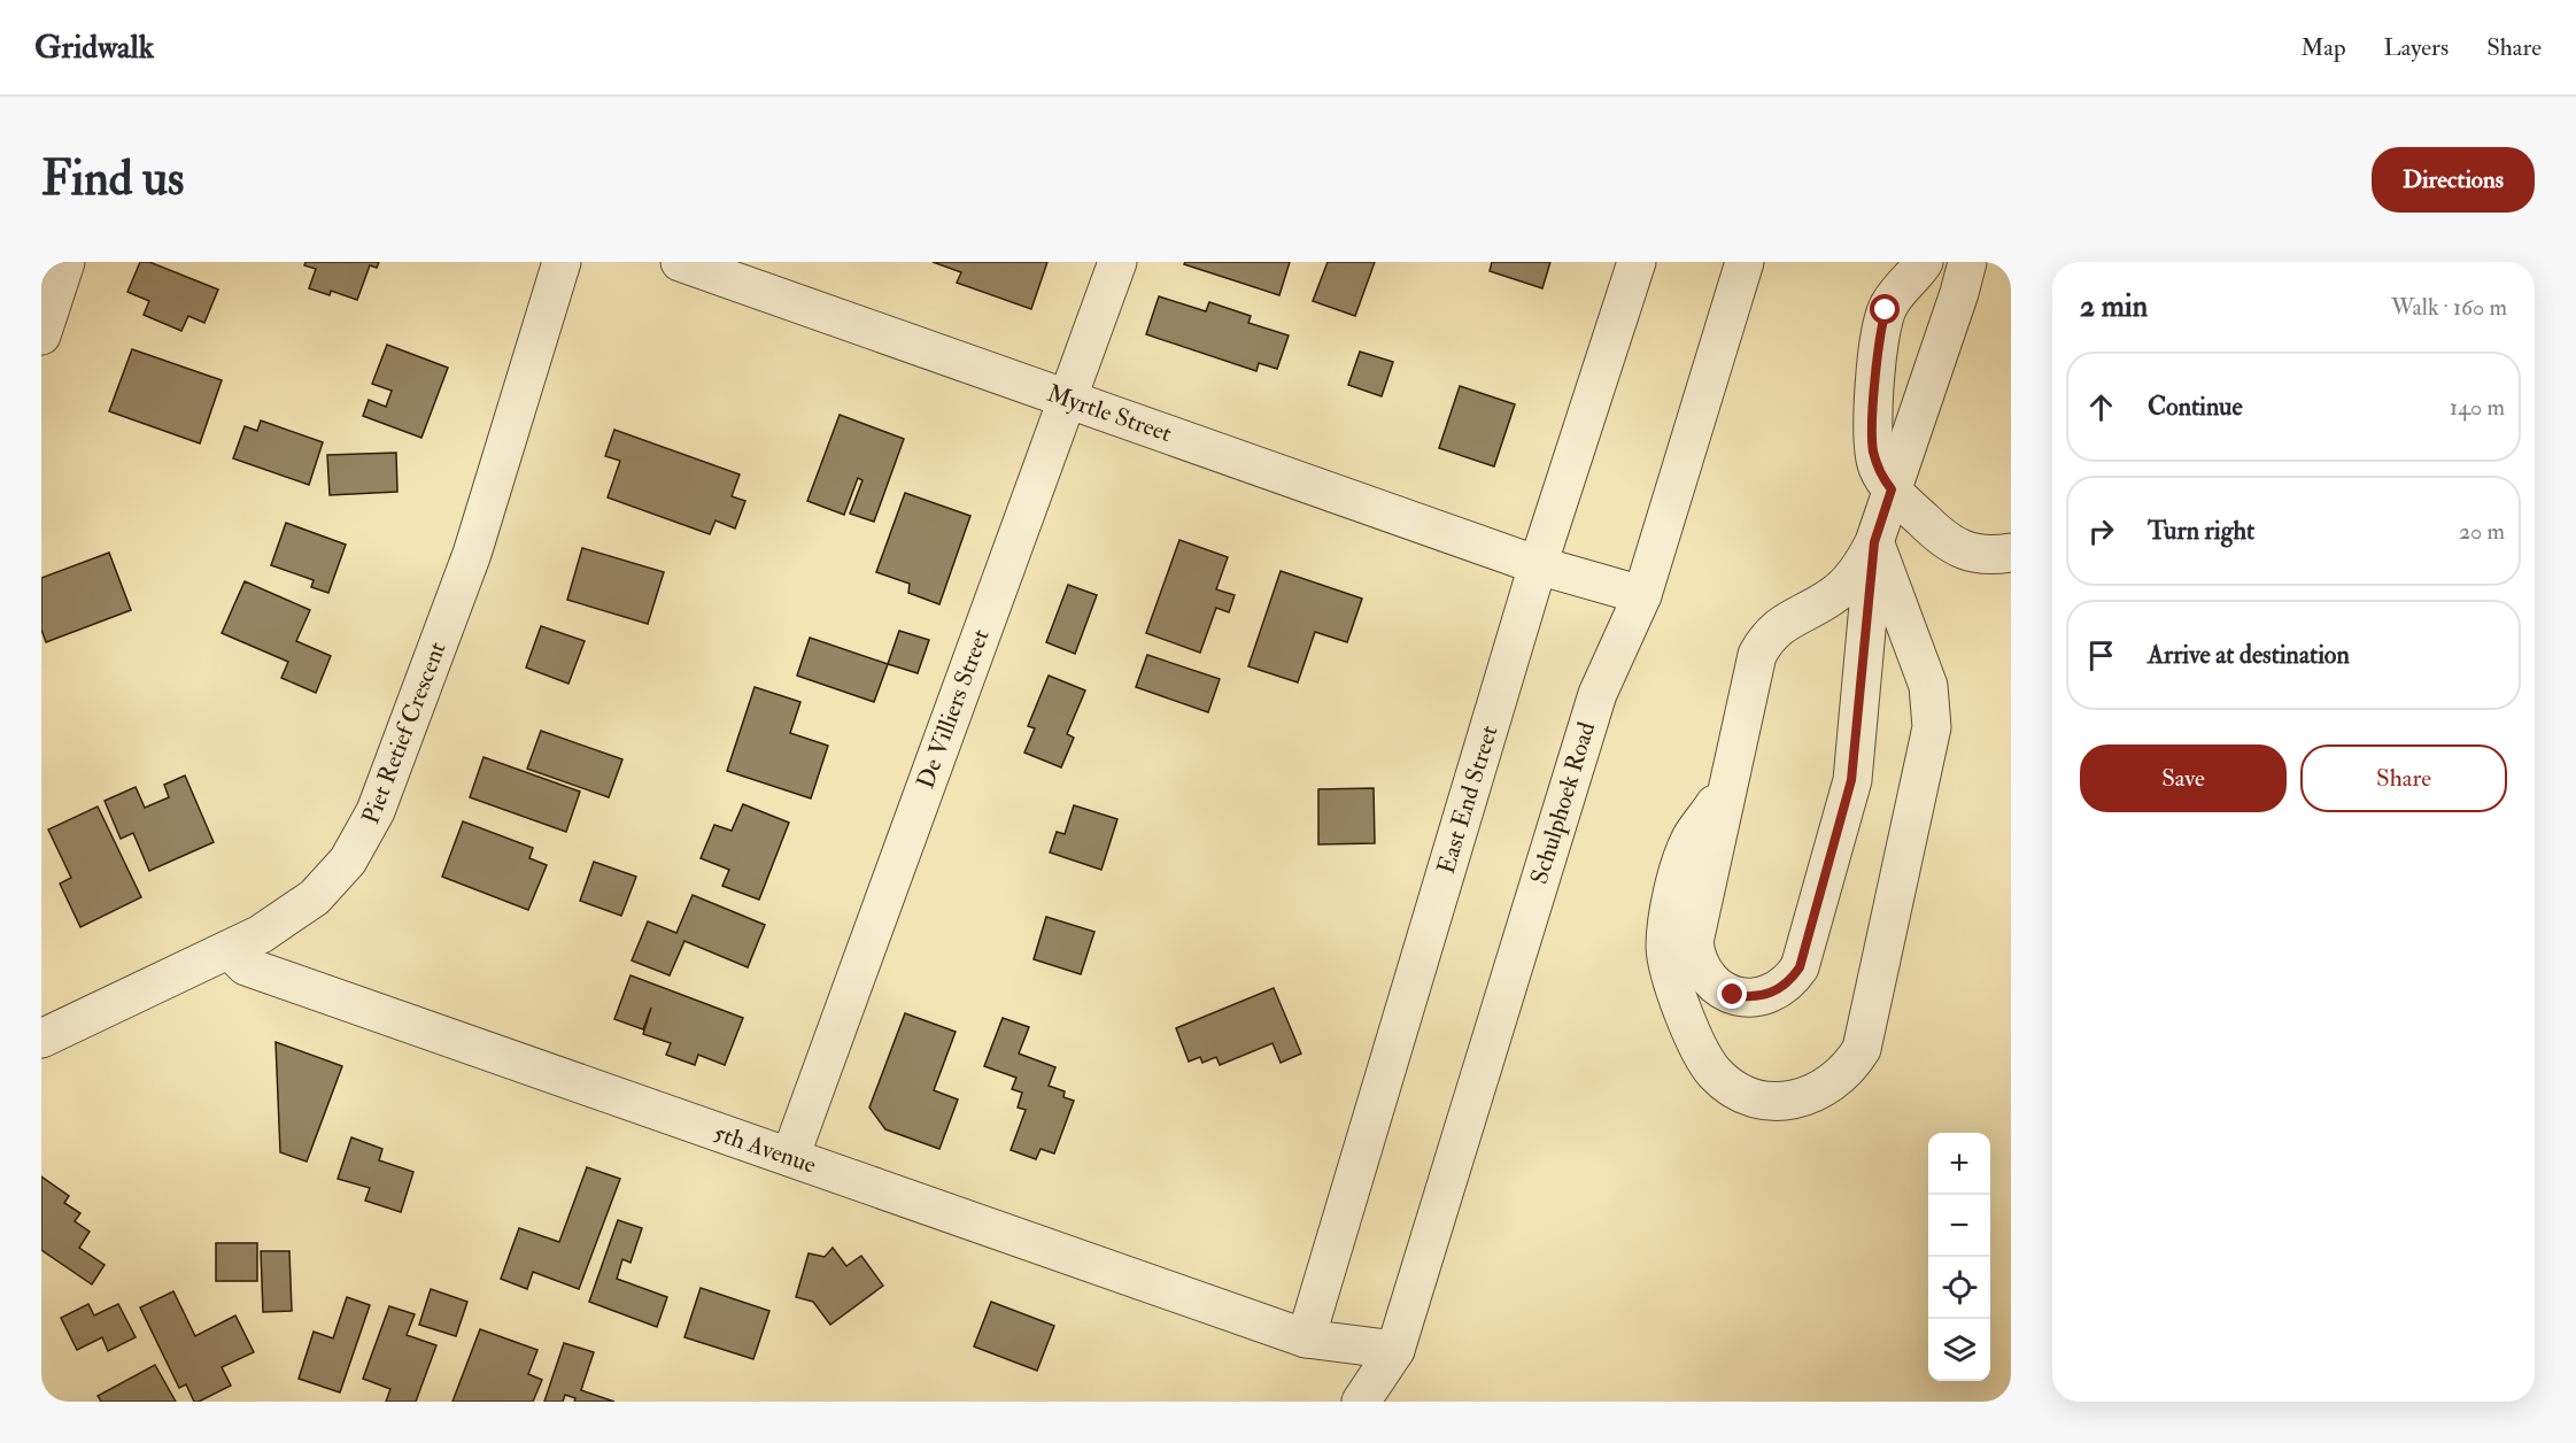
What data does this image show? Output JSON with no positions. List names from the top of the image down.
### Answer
{
  "streets": {
    "street": [
      "Myrtle Street",
      "De Villiers Street",
      "Piet Retief Crescent",
      "East End Street",
      "Schulphoek Road",
      "5th Avenue"
    ]
  },
  "crossings": [
    ["Myrtle Street", "De Villiers Street"],
    ["Myrtle Street", "East End Street"],
    ["Myrtle Street", "Schulphoek Road"],
    ["De Villiers Street", "5th Avenue"],
    ["Piet Retief Crescent", "5th Avenue"],
    ["East End Street", "5th Avenue"],
    ["Schulphoek Road", "5th Avenue"]
  ],
  "page": {
    "header": "Gridwalk",
    "nav": ["Map", "Layers", "Share"],
    "buttons": [
      "Directions",
      ["Save", "Share"]
    ],
    "title": "Find us",
    "heading": ["2 min", "Walk · 160 m"],
    "list": [
      ["Continue", "140 m"],
      ["Turn right", "20 m"],
      "Arrive at destination"
    ],
    "map_buttons": ["+", "−"]
  }
}
